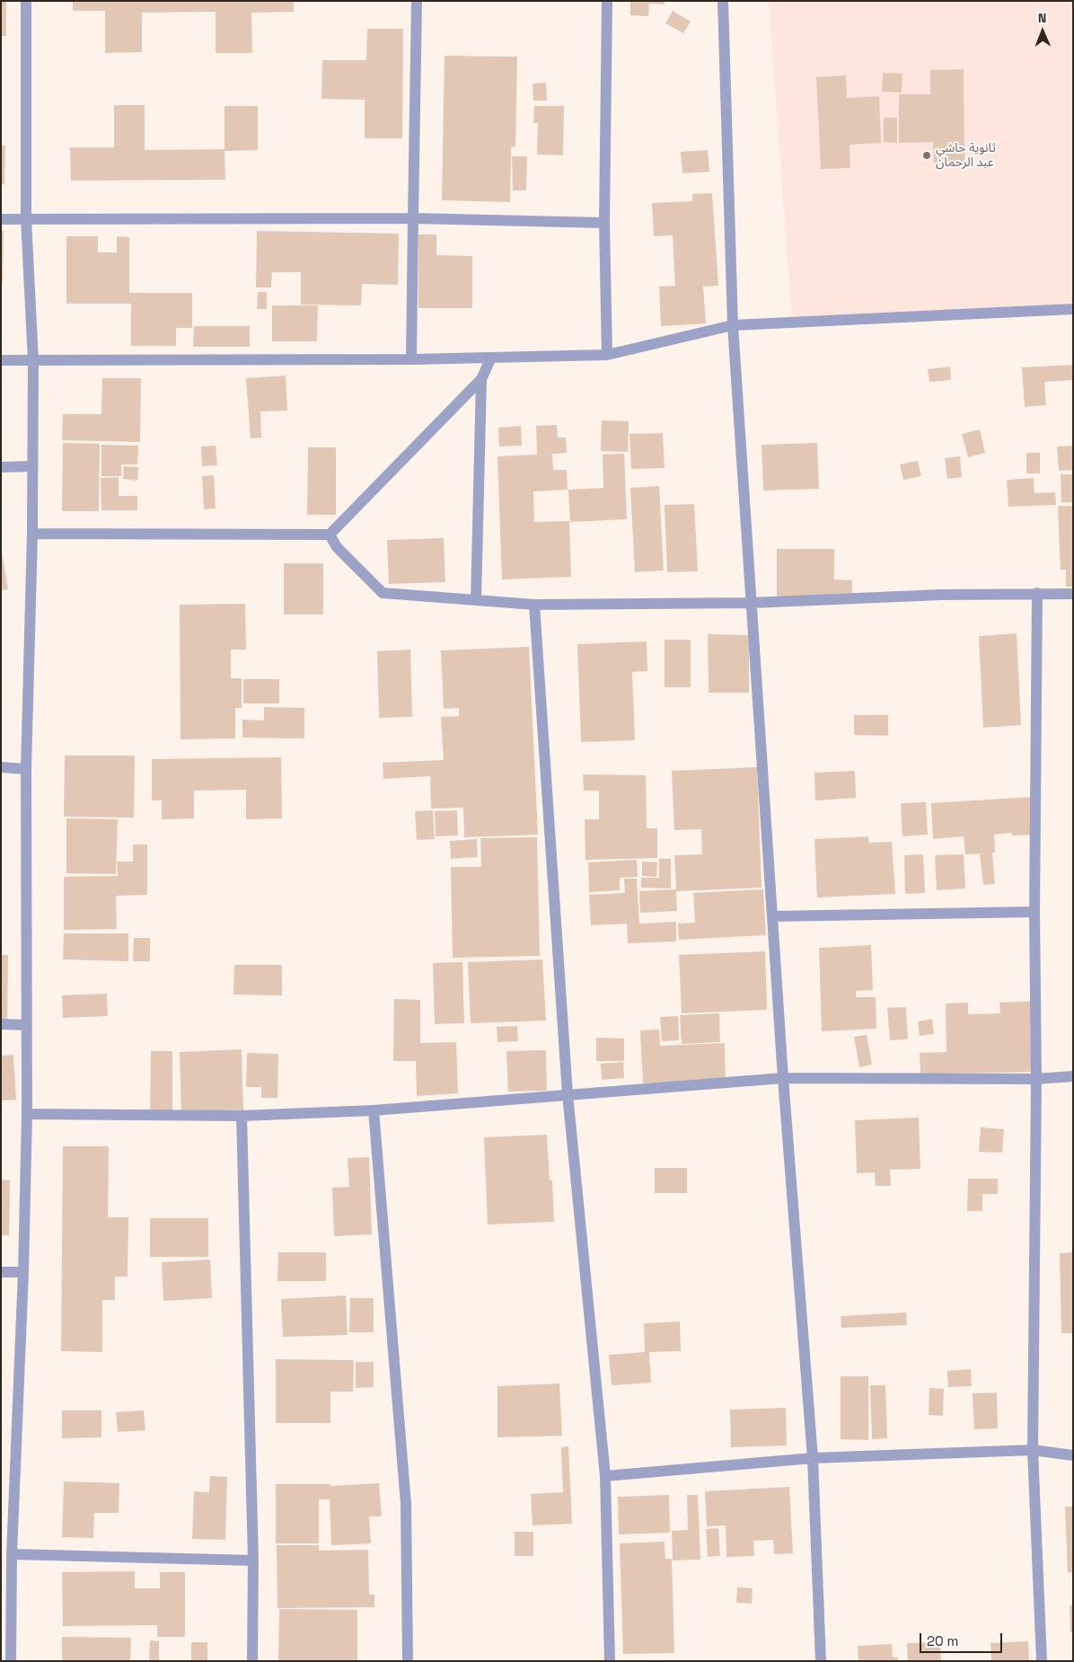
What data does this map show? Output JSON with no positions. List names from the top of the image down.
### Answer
{
  "places": ["ثانوية حاشي عبد الرحمان"],
  "scale_bar": "20 m",
  "north": "top"
}
